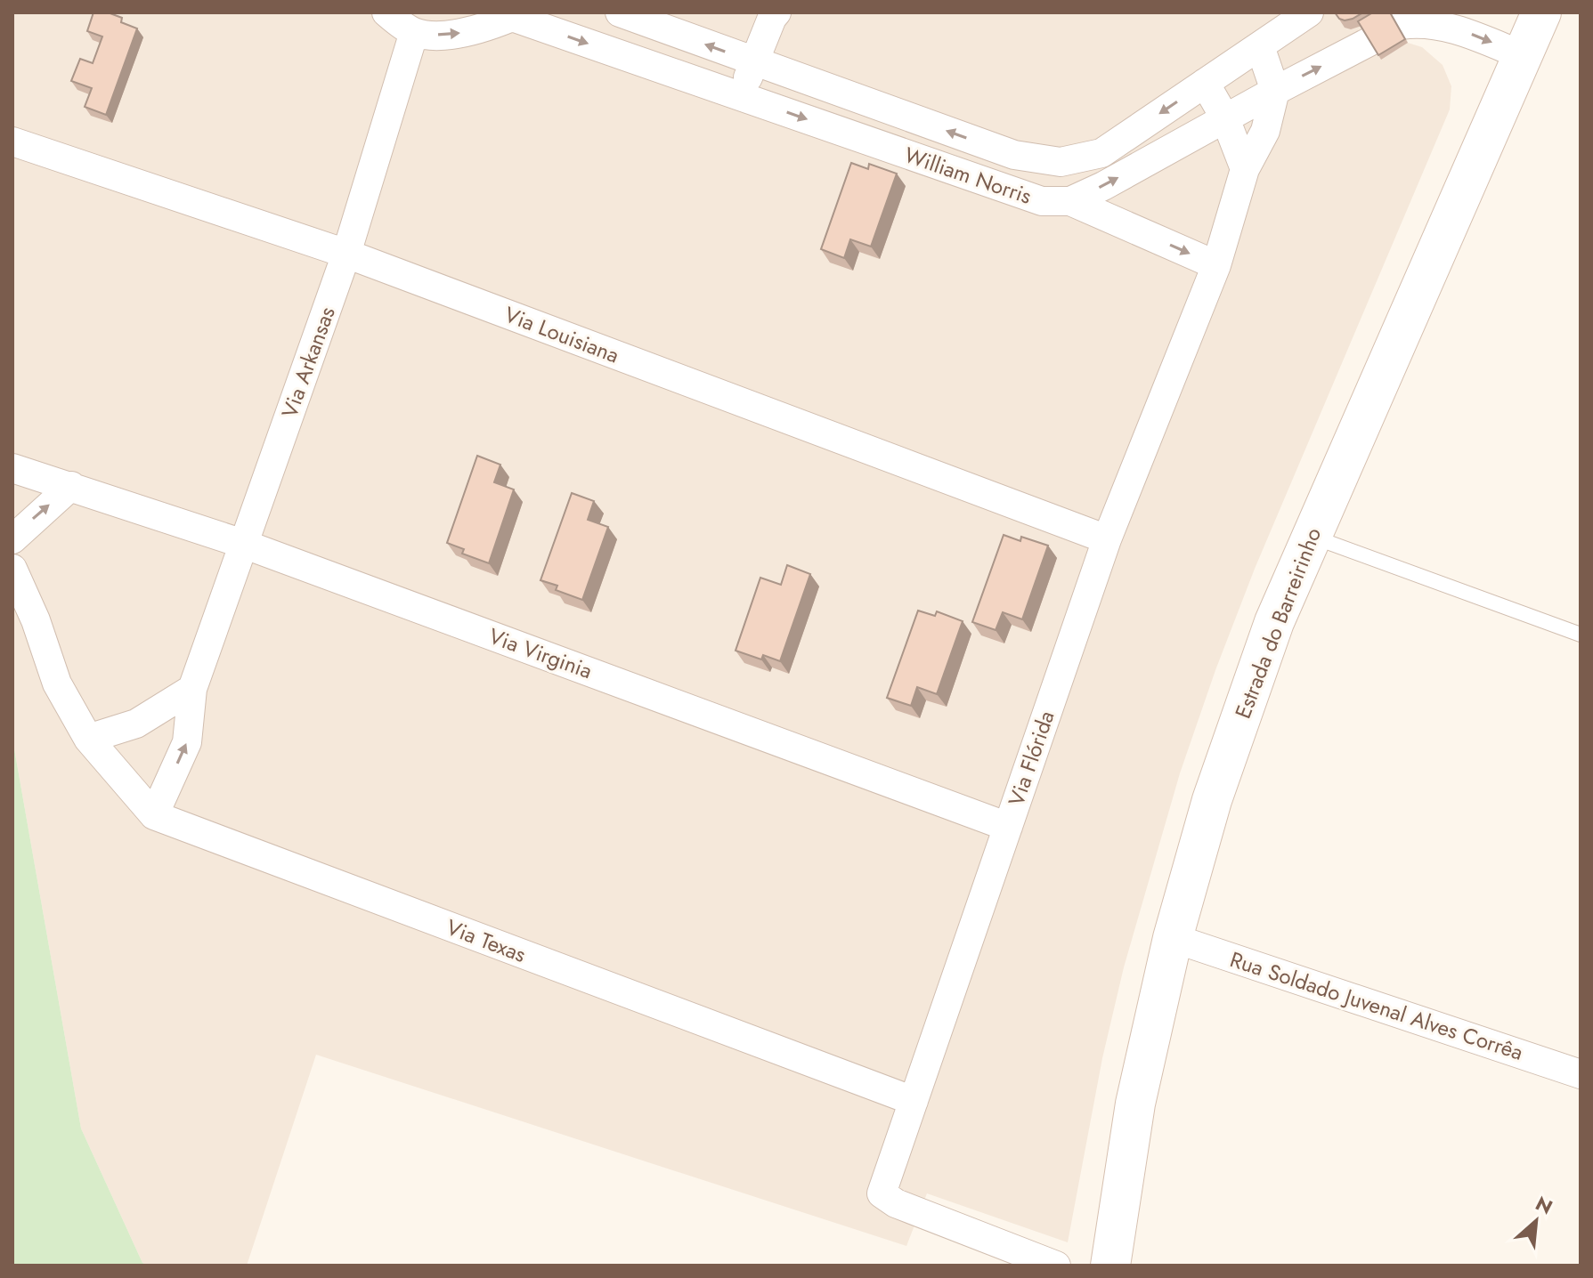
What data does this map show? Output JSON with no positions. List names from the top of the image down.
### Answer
{
  "streets": {
    "main road": ["Estrada do Barreirinho"],
    "street": [
      "William Norris",
      "Via Louisiana",
      "Via Arkansas",
      "Via Virginia",
      "Via Flórida",
      "Via Texas",
      "Rua Soldado Juvenal Alves Corrêa"
    ]
  },
  "crossings": [
    ["William Norris", "Via Flórida"],
    ["Via Louisiana", "Via Arkansas"],
    ["Via Louisiana", "Via Flórida"],
    ["Via Arkansas", "Via Virginia"],
    ["Via Arkansas", "Via Texas"],
    ["Estrada do Barreirinho", "Rua Soldado Juvenal Alves Corrêa"],
    ["Via Virginia", "Via Flórida"],
    ["Via Flórida", "Via Texas"]
  ],
  "north": "top right"
}
